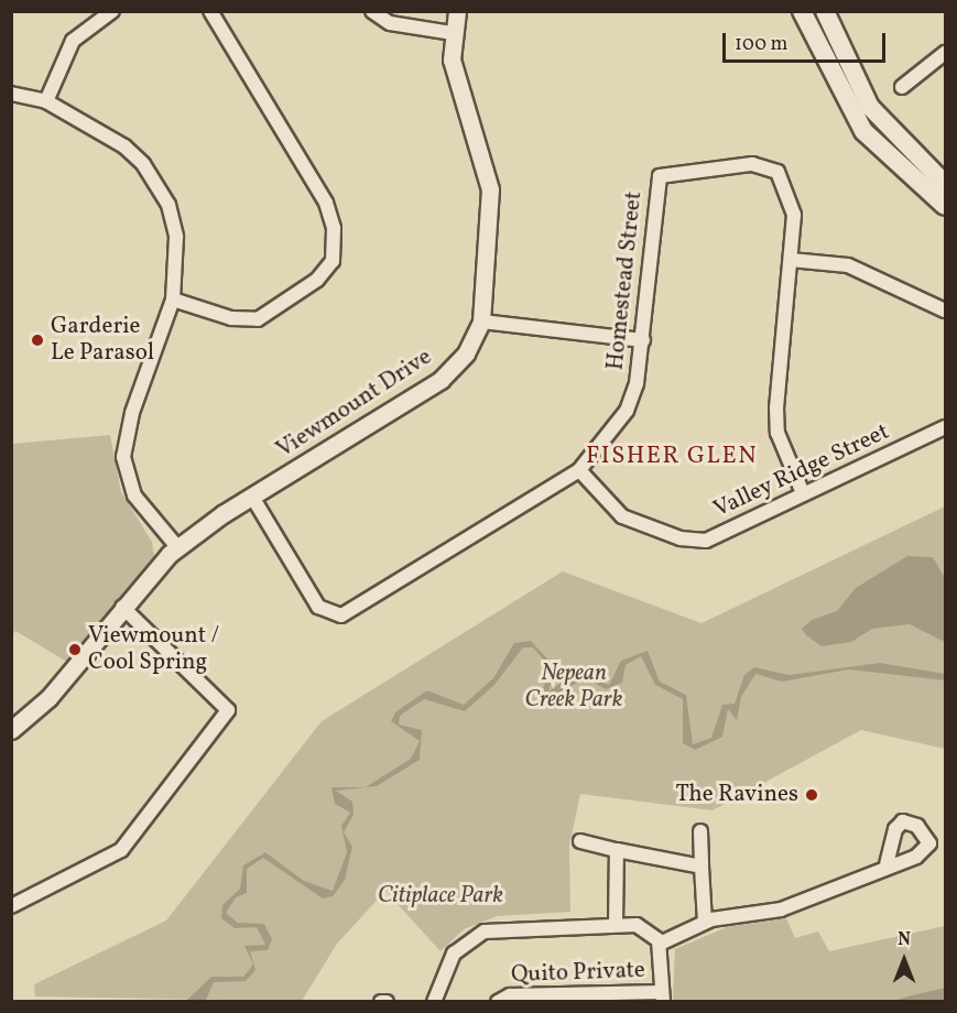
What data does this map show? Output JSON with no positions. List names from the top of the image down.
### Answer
{
  "streets": {
    "street": [
      "Homestead Street",
      "Viewmount Drive",
      "Valley Ridge Street",
      "Quito Private"
    ]
  },
  "crossings": [
    ["Homestead Street", "Viewmount Drive"],
    ["Homestead Street", "Valley Ridge Street"]
  ],
  "districts": ["FISHER GLEN"],
  "parks": ["Nepean Creek Park", "Citiplace Park"],
  "places": ["Garderie Le Parasol", "Viewmount / Cool Spring", "The Ravines"],
  "scale_bar": "100 m",
  "north": "top"
}
